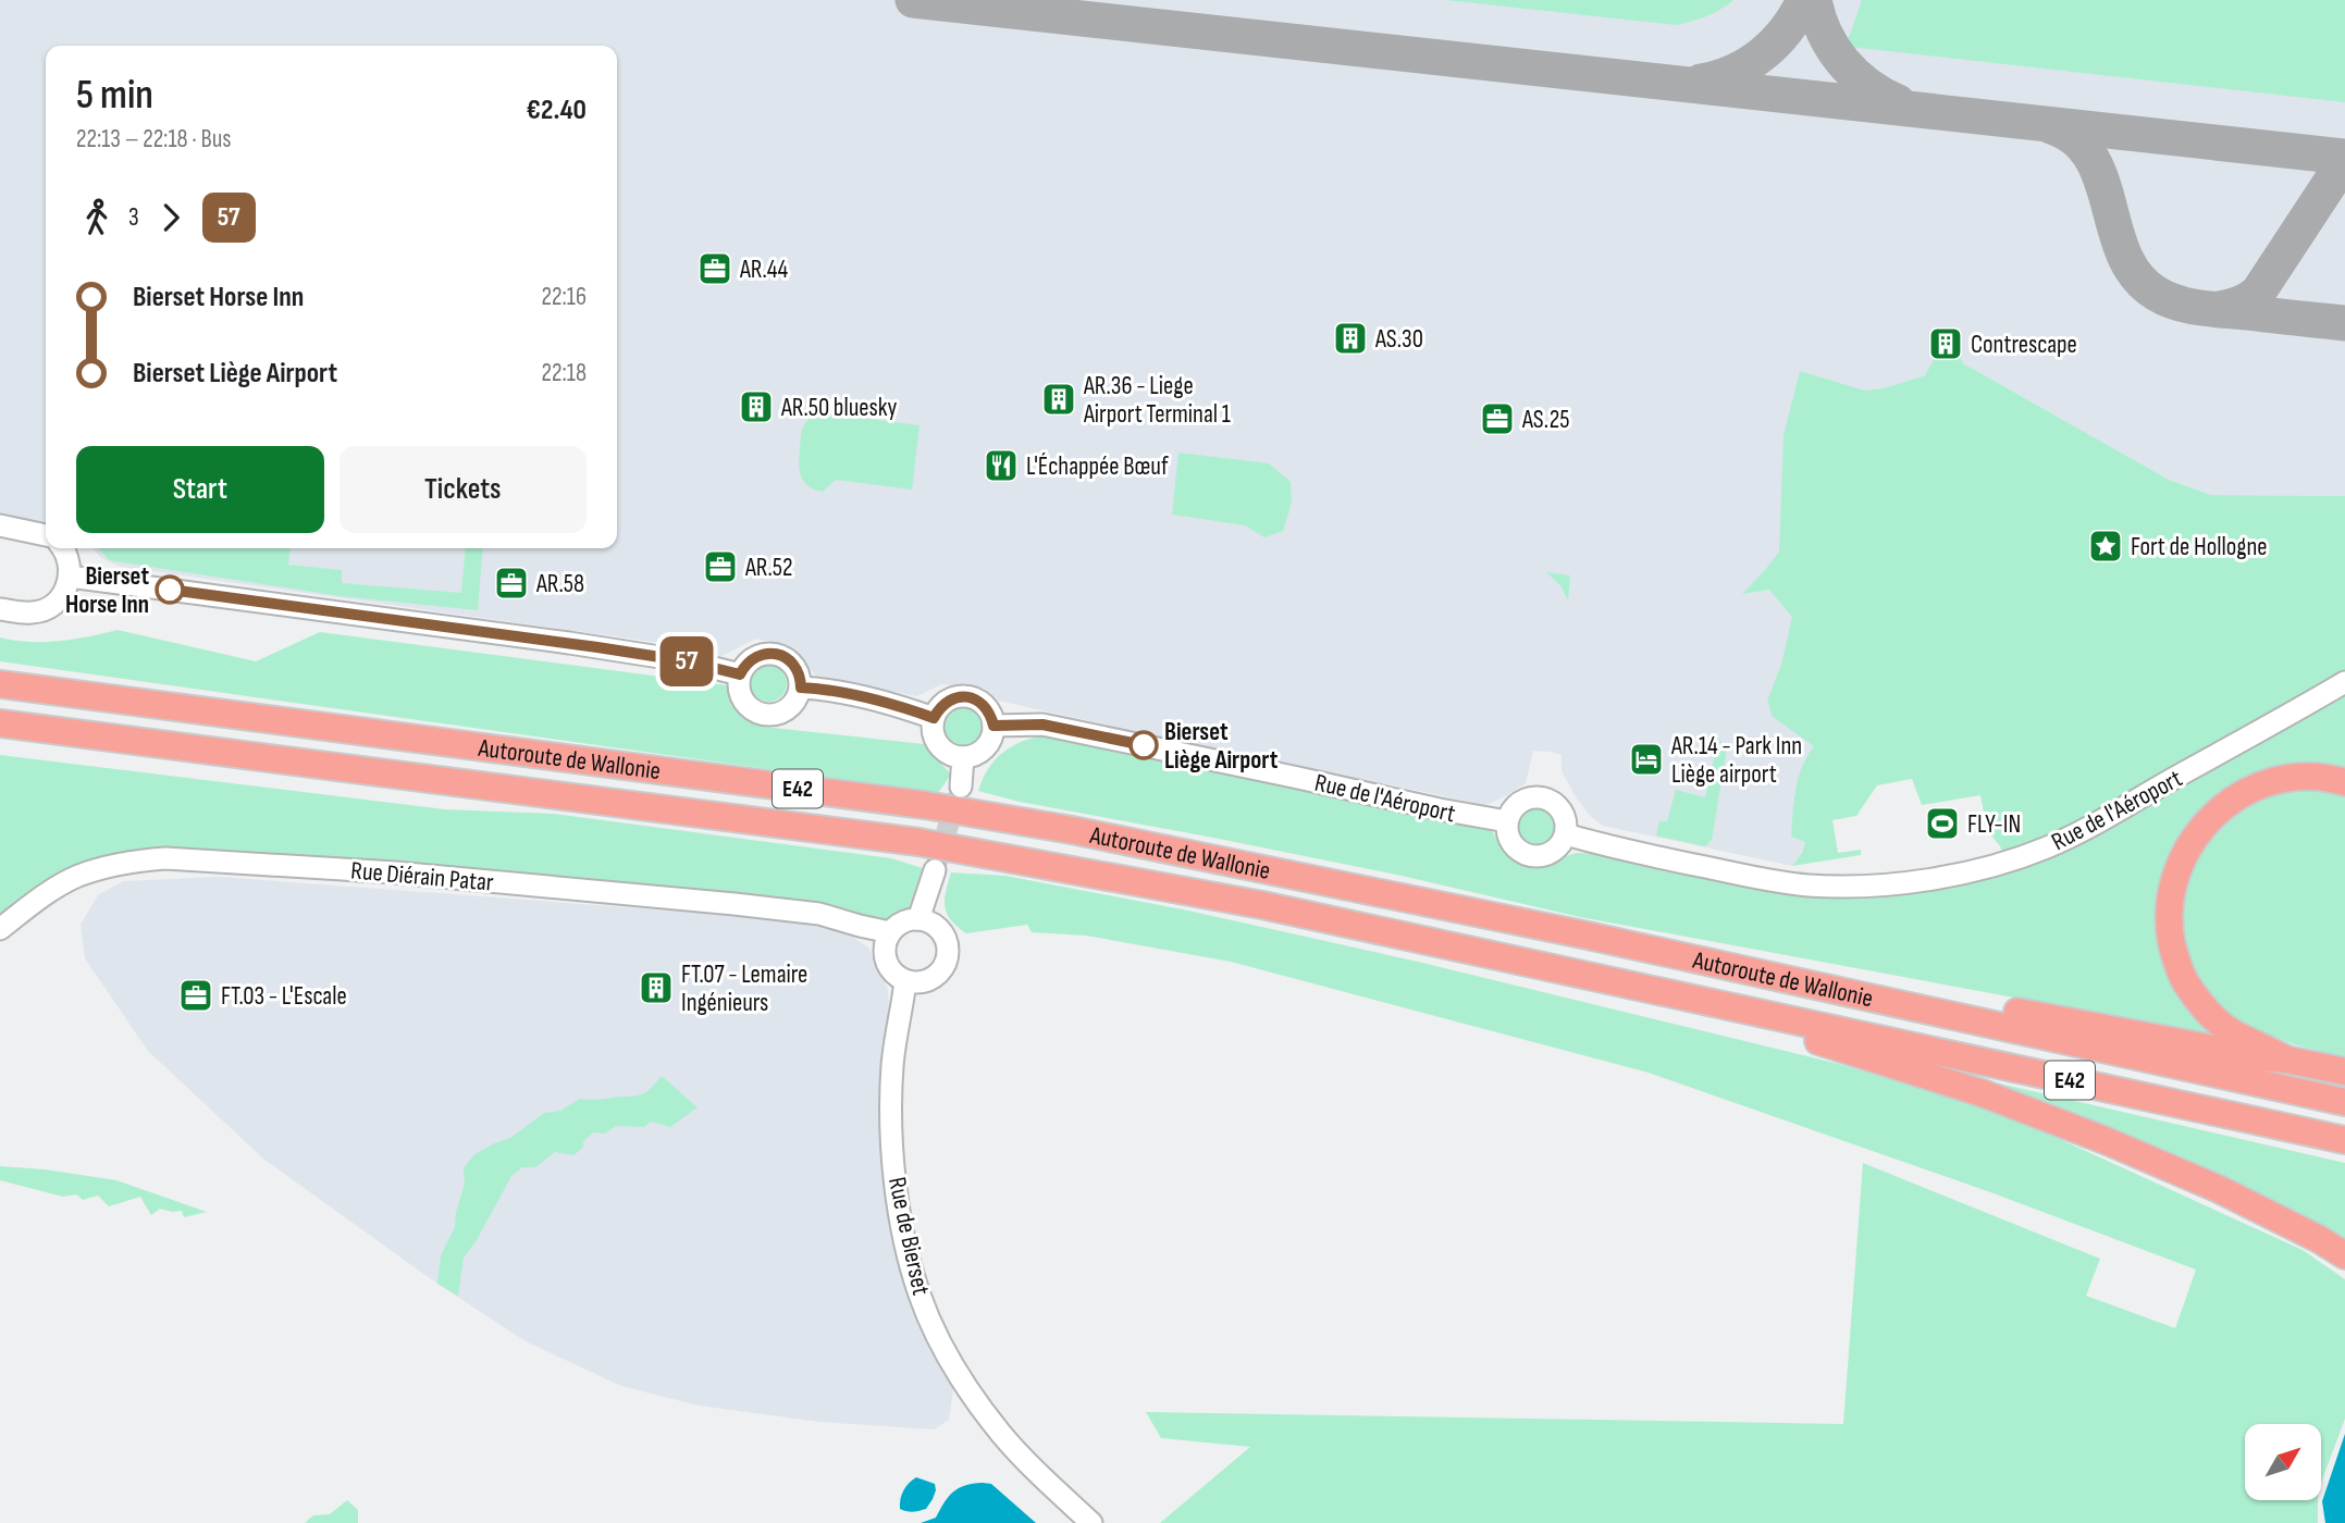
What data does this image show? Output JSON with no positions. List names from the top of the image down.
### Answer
{
  "streets": {
    "highway": ["Autoroute de Wallonie", "E42"],
    "main road": ["Rue de l'Aéroport", "Rue Diérain Patar", "Rue de Bierset"]
  },
  "crossings": [
    ["Rue Diérain Patar", "Rue de Bierset"]
  ],
  "places": {
    "office": [
      "AR.44",
      "AS.25",
      "AR.52",
      "AR.58",
      "FT.03 - L'Escale"
    ],
    "building": [
      "AS.30",
      "Contrescape",
      "AR.36 - Liege Airport Terminal 1",
      "AR.50 bluesky",
      "FT.07 - Lemaire Ingénieurs"
    ],
    "restaurant": ["L'Échappée Bœuf"],
    "place": ["Fort de Hollogne"],
    "other": ["Bierset Horse Inn", "Bierset Liège Airport"],
    "hotel": ["AR.14 - Park Inn Liège airport"],
    "sports": ["FLY-IN"]
  },
  "lines": ["bus line 57"],
  "north": "top right",
  "page": {
    "on_map": "57",
    "heading": ["5 min", "22:13 – 22:18 · Bus", "€2.40"],
    "legs": ["3", "57"],
    "list": [
      {
        "name": "Bierset Horse Inn",
        "value": "22:16"
      },
      {
        "name": "Bierset Liège Airport",
        "value": "22:18"
      }
    ],
    "buttons": ["Start", "Tickets"]
  }
}
